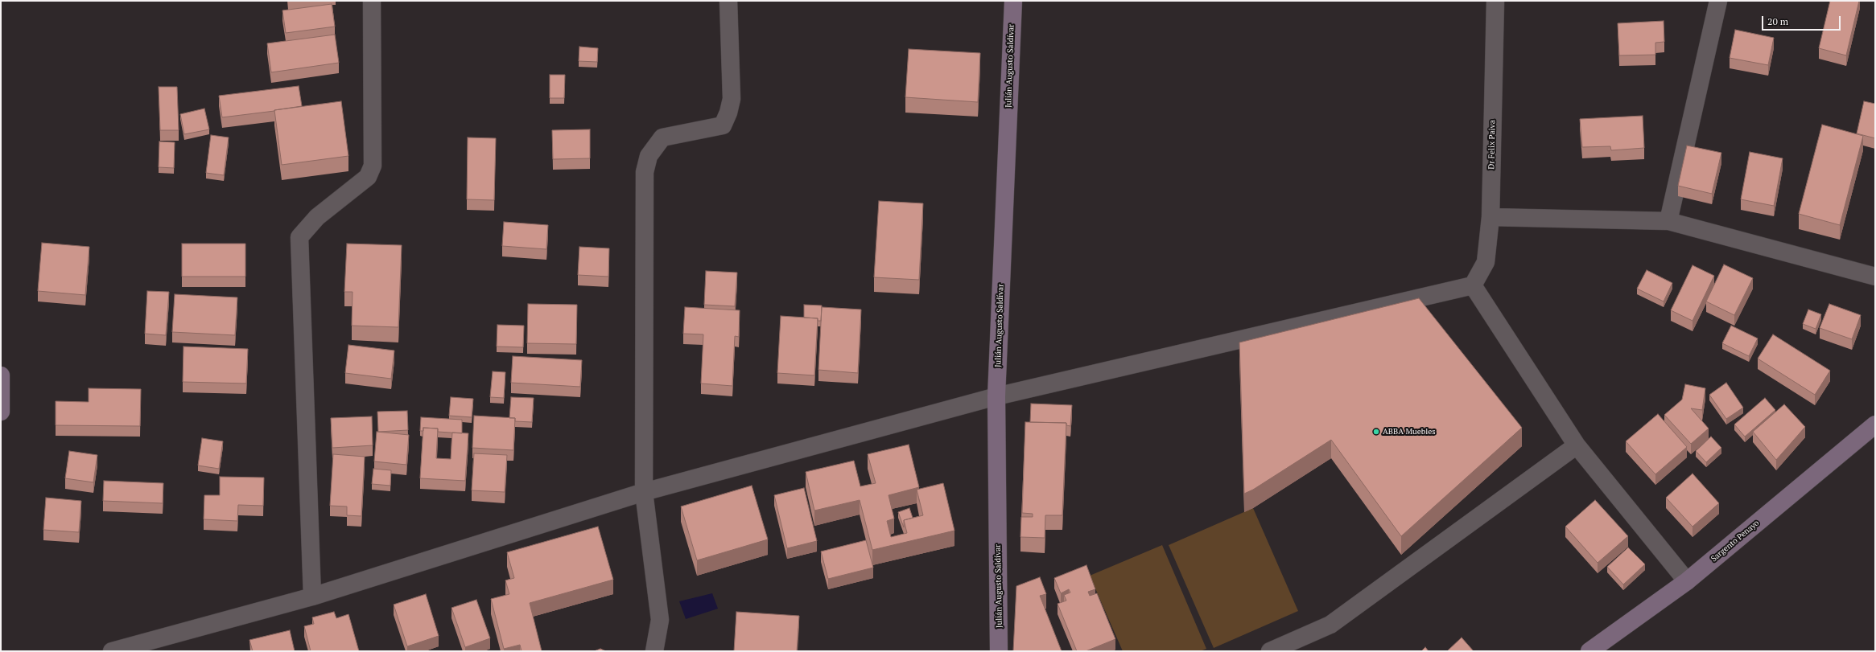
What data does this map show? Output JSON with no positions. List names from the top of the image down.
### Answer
{
  "streets": {
    "street": ["Julián Augusto Saldívar", "Dr Felix Paiva", "Sargento Penayo"]
  },
  "places": ["ABBA Muebles"],
  "scale_bar": "20 m"
}
